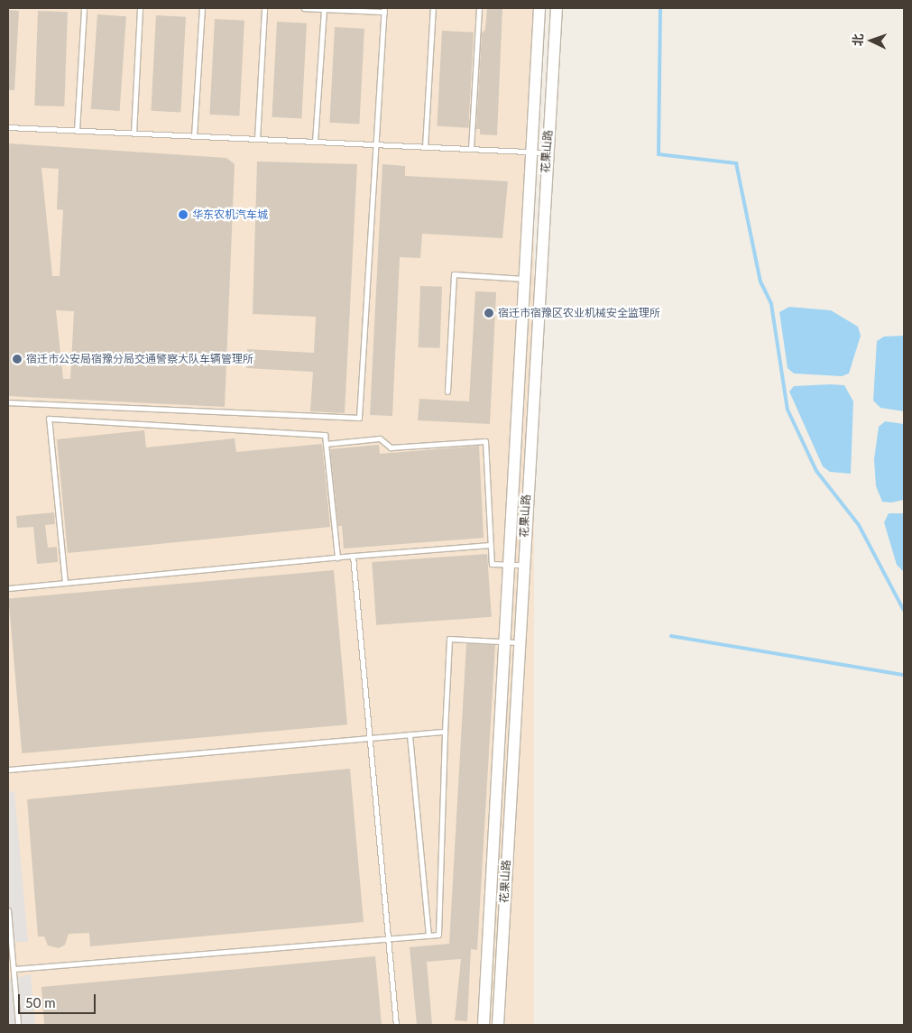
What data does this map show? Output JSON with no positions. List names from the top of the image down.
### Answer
{
  "streets": {
    "street": ["花果山路"]
  },
  "places": ["华东农机汽车城", "宿迁市宿豫区农业机械安全监理所", "宿迁市公安局宿豫分局交通警察大队车辆管理所"],
  "scale_bar": "50 m",
  "north": "left"
}
